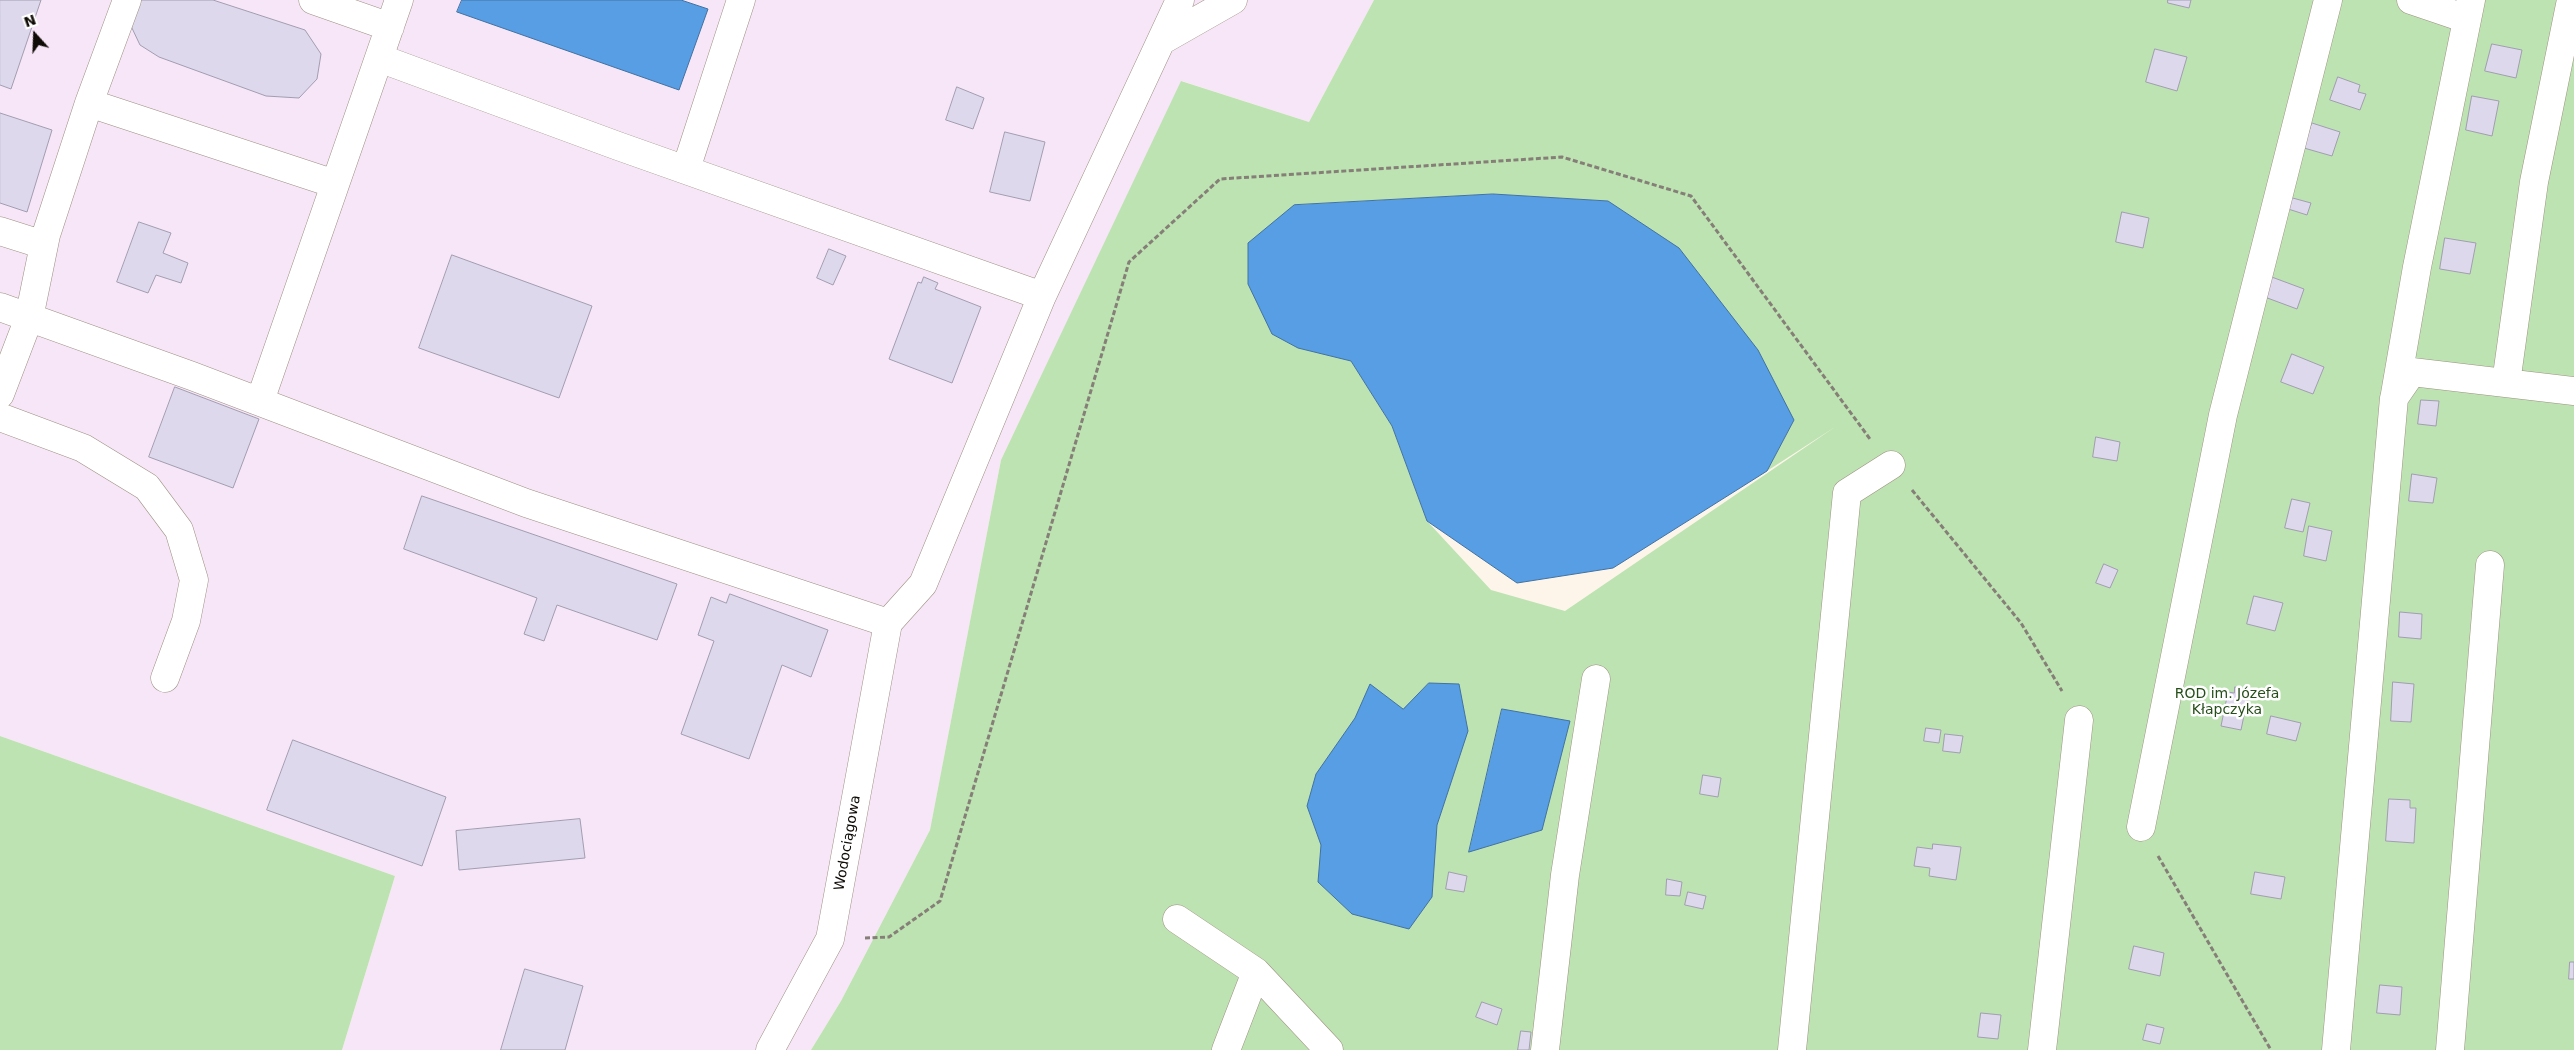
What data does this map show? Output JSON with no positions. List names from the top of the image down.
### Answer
{
  "streets": {
    "street": ["Wodociągowa"]
  },
  "parks": ["ROD im. Józefa Kłapczyka"],
  "north": "top"
}
